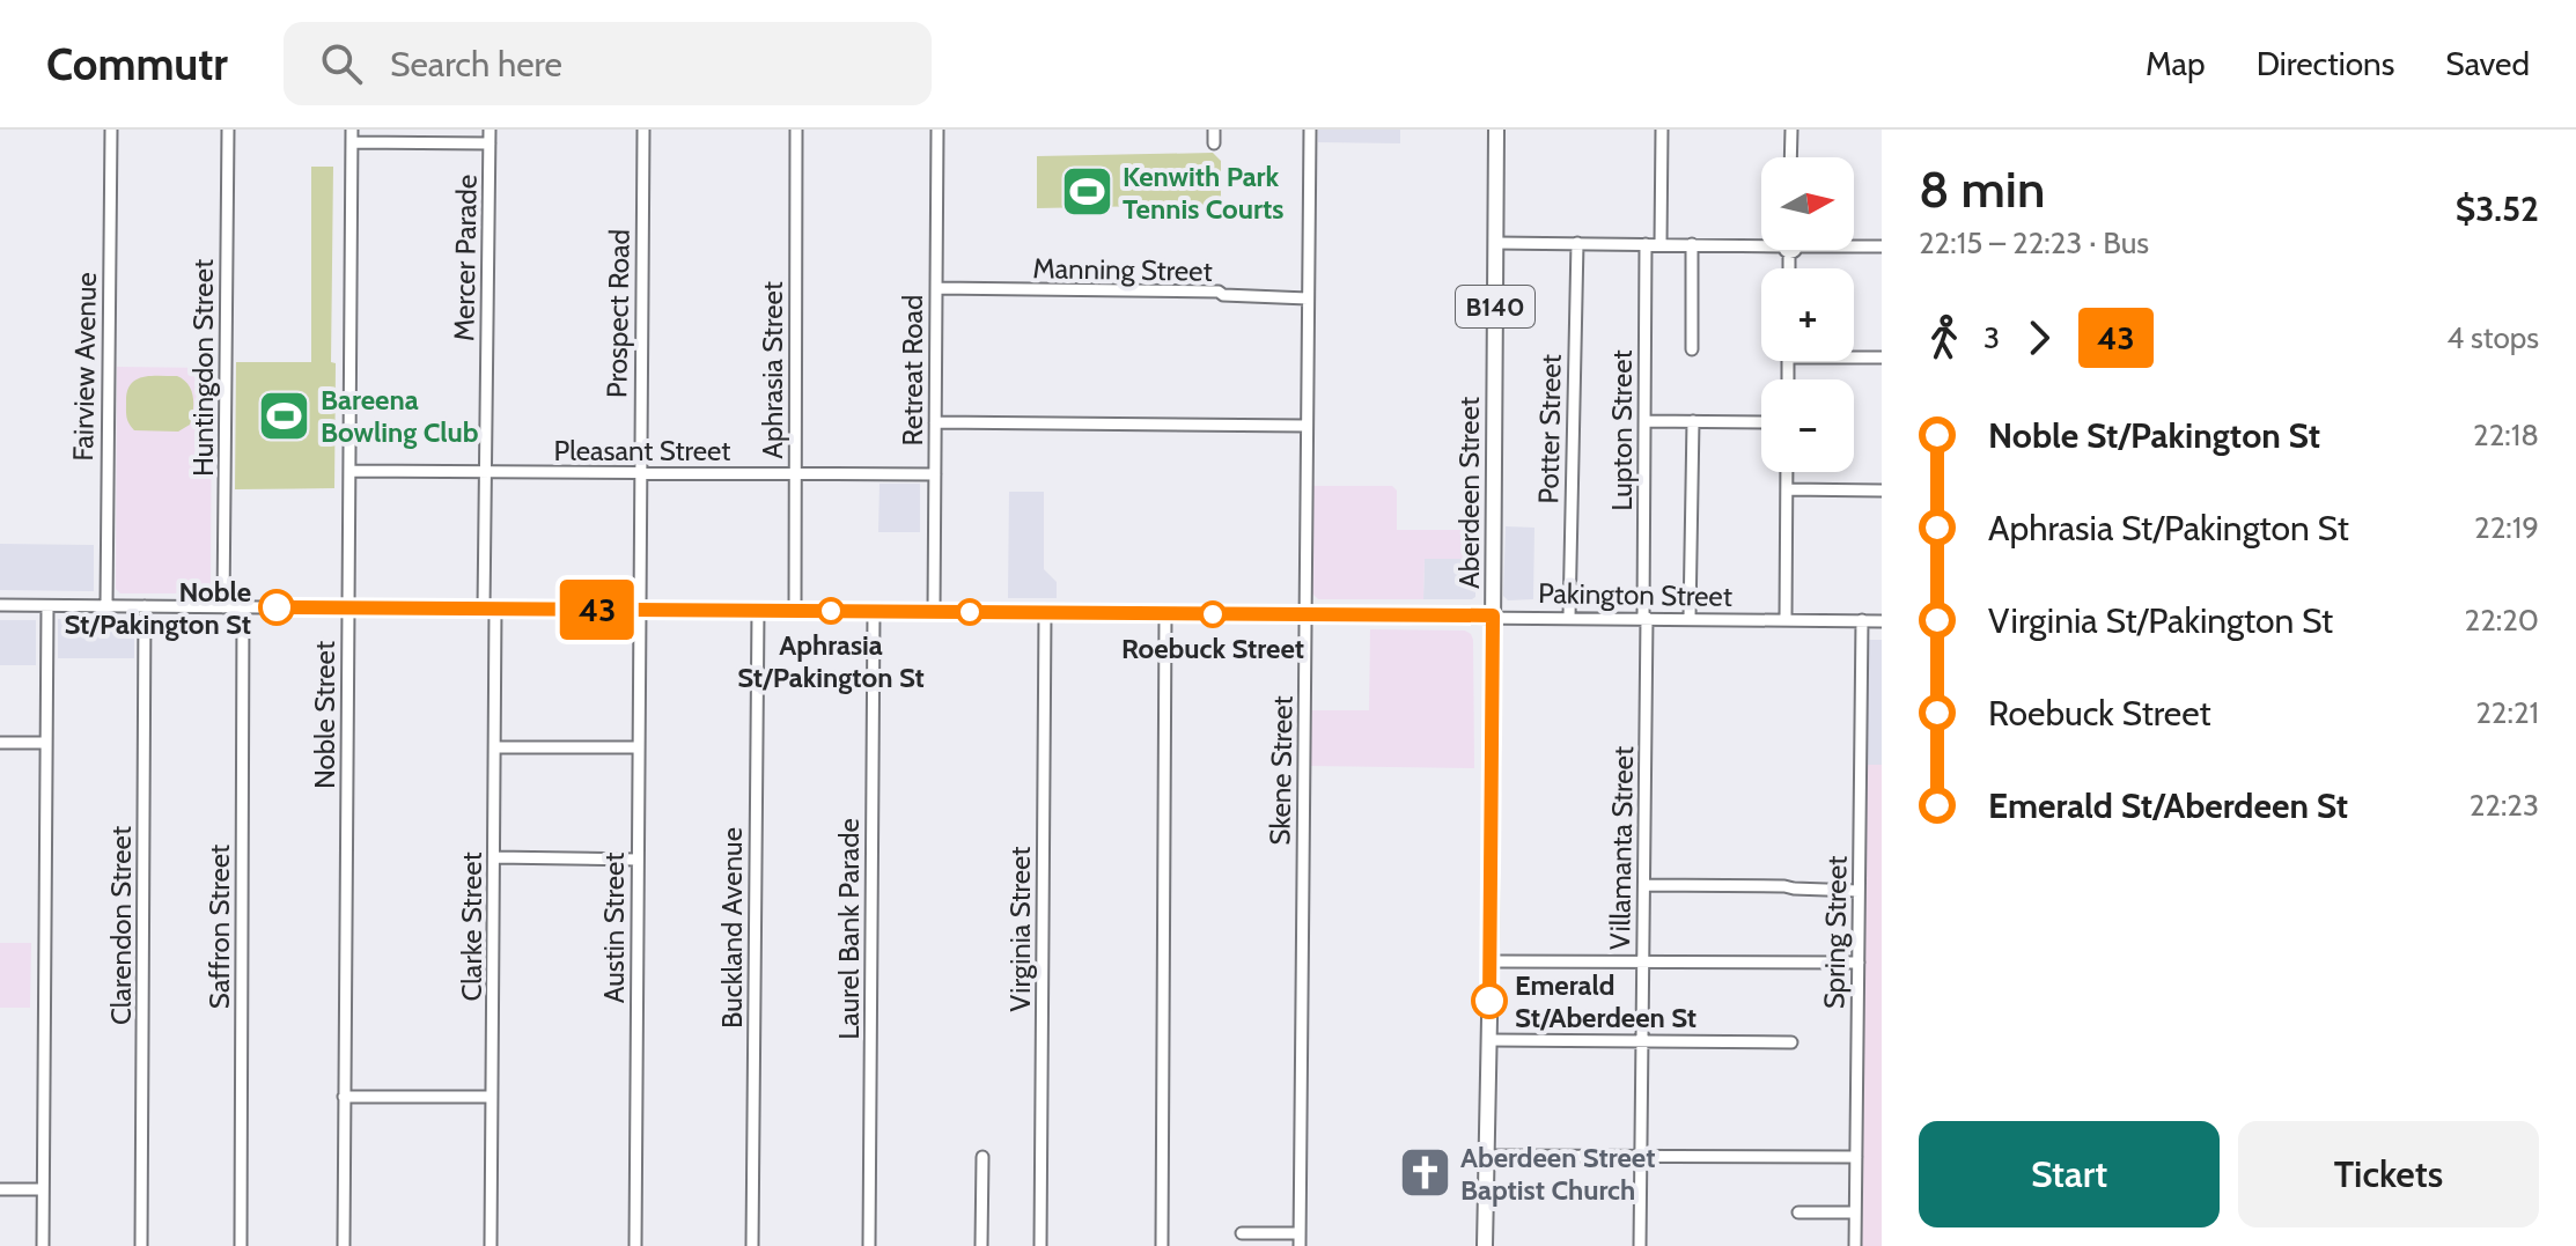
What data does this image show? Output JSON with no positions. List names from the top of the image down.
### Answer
{
  "streets": {
    "main road": ["B140", "Aberdeen Street"],
    "street": [
      "Mercer Parade",
      "Manning Street",
      "Prospect Road",
      "Fairview Avenue",
      "Huntingdon Street",
      "Aphrasia Street",
      "Retreat Road",
      "Potter Street",
      "Lupton Street",
      "Pleasant Street",
      "Pakington Street",
      "Noble Street",
      "Skene Street",
      "Villamanta Street",
      "Clarendon Street",
      "Saffron Street",
      "Clarke Street",
      "Austin Street",
      "Buckland Avenue",
      "Laurel Bank Parade",
      "Virginia Street",
      "Spring Street"
    ]
  },
  "crossings": [
    ["Mercer Parade", "Pleasant Street"],
    ["Mercer Parade", "Pakington Street"],
    ["Mercer Parade", "Clarke Street"],
    ["Manning Street", "Retreat Road"],
    ["Manning Street", "Skene Street"],
    ["Prospect Road", "Pleasant Street"],
    ["Prospect Road", "Pakington Street"],
    ["Prospect Road", "Austin Street"],
    ["Fairview Avenue", "Pakington Street"],
    ["Huntingdon Street", "Pakington Street"],
    ["Aphrasia Street", "Pleasant Street"],
    ["Aphrasia Street", "Pakington Street"],
    ["Retreat Road", "Pleasant Street"],
    ["Retreat Road", "Pakington Street"],
    ["Potter Street", "Pakington Street"],
    ["Lupton Street", "Pakington Street"],
    ["Lupton Street", "Villamanta Street"],
    ["Pleasant Street", "Noble Street"],
    ["Aberdeen Street", "Pakington Street"],
    ["Pakington Street", "Noble Street"],
    ["Pakington Street", "Skene Street"],
    ["Pakington Street", "Villamanta Street"],
    ["Pakington Street", "Clarendon Street"],
    ["Pakington Street", "Saffron Street"],
    ["Pakington Street", "Clarke Street"],
    ["Pakington Street", "Austin Street"],
    ["Pakington Street", "Buckland Avenue"],
    ["Pakington Street", "Laurel Bank Parade"],
    ["Pakington Street", "Virginia Street"],
    ["Pakington Street", "Spring Street"]
  ],
  "places": {
    "sports": ["Kenwith Park Tennis Courts", "Bareena Bowling Club"],
    "other": [
      "Noble St/Pakington St",
      "Aphrasia St/Pakington St",
      "Roebuck Street",
      "Emerald St/Aberdeen St"
    ],
    "church": ["Aberdeen Street Baptist Church"]
  },
  "lines": ["bus line 43"],
  "north": "right",
  "page": {
    "header": "Commutr",
    "search": "Search here",
    "nav": ["Map", "Directions", "Saved"],
    "on_map": "43",
    "heading": ["8 min", "22:15 – 22:23 · Bus", "$3.52"],
    "map_buttons": ["+", "−"],
    "legs": ["3", "43", "4 stops"],
    "list": [
      {
        "name": "Noble St/Pakington St",
        "value": "22:18"
      },
      {
        "name": "Aphrasia St/Pakington St",
        "value": "22:19"
      },
      {
        "name": "Virginia St/Pakington St",
        "value": "22:20"
      },
      {
        "name": "Roebuck Street",
        "value": "22:21"
      },
      {
        "name": "Emerald St/Aberdeen St",
        "value": "22:23"
      }
    ],
    "buttons": ["Start", "Tickets"]
  }
}
